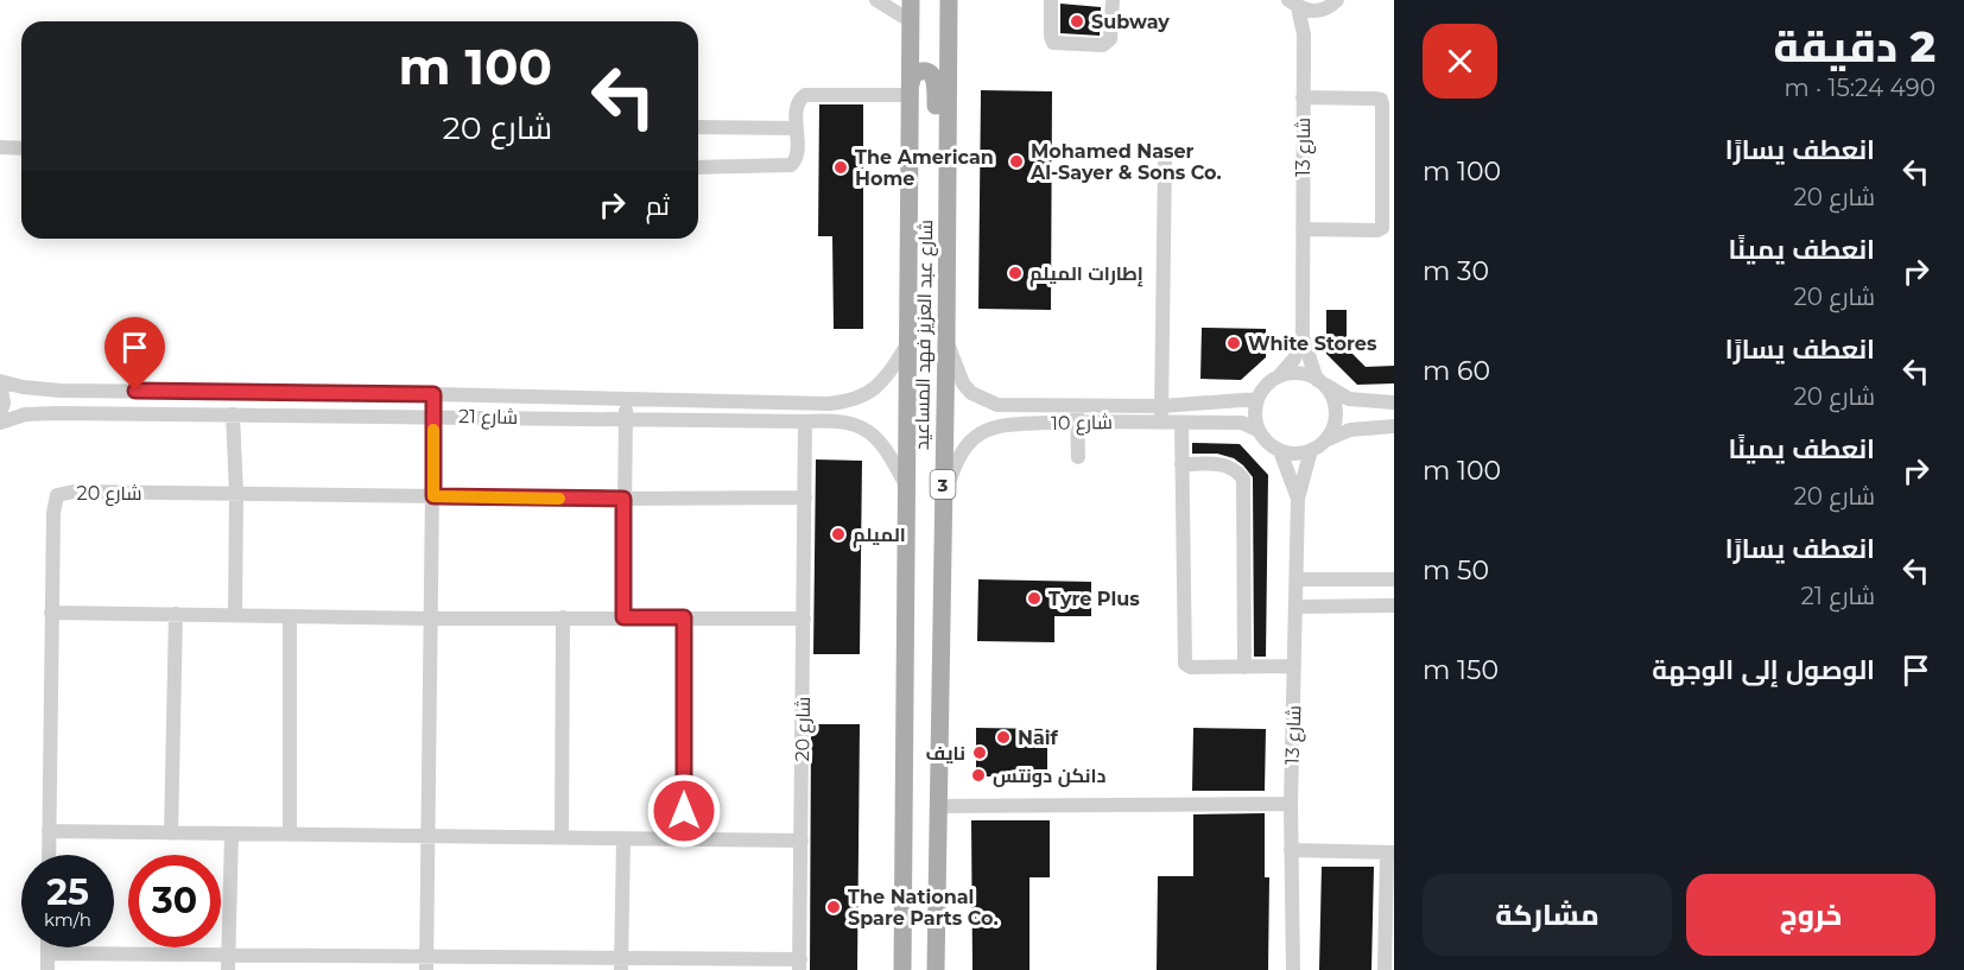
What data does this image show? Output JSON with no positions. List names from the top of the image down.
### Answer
{
  "streets": {
    "main road": ["شارع عبد العزيز فهد المساعيد", "3"],
    "street": [
      "شارع 13",
      "شارع 21",
      "شارع 10",
      "شارع 20"
    ]
  },
  "crossings": [
    ["شارع 13", "شارع 10"],
    ["شارع عبد العزيز فهد المساعيد", "شارع 21"],
    ["شارع عبد العزيز فهد المساعيد", "شارع 10"],
    ["شارع 21", "شارع 20"]
  ],
  "places": [
    "Subway",
    "Mohamed Naser Al-Sayer & Sons Co.",
    "The American Home",
    "إطارات الميلم",
    "White Stores",
    "الميلم",
    "Tyre Plus",
    "Naif",
    "نايف",
    "دانكن دونتس",
    "The National Spare Parts Co."
  ],
  "page": {
    "heading": ["2 دقيقة", "490 m · 15:24"],
    "turn": ["100 m", "شارع 20"],
    "list": [
      {
        "name": "انعطف يسارًا",
        "note": "شارع 20",
        "value": "100 m"
      },
      {
        "name": "انعطف يمينًا",
        "note": "شارع 20",
        "value": "30 m"
      },
      {
        "name": "انعطف يسارًا",
        "note": "شارع 20",
        "value": "60 m"
      },
      {
        "name": "انعطف يمينًا",
        "note": "شارع 20",
        "value": "100 m"
      },
      {
        "name": "انعطف يسارًا",
        "note": "شارع 21",
        "value": "50 m"
      },
      {
        "name": "الوصول إلى الوجهة",
        "value": "150 m"
      }
    ],
    "then": "ثم",
    "speed": "25 km/h",
    "limit": "30",
    "buttons": ["خروج", "مشاركة"]
  }
}
